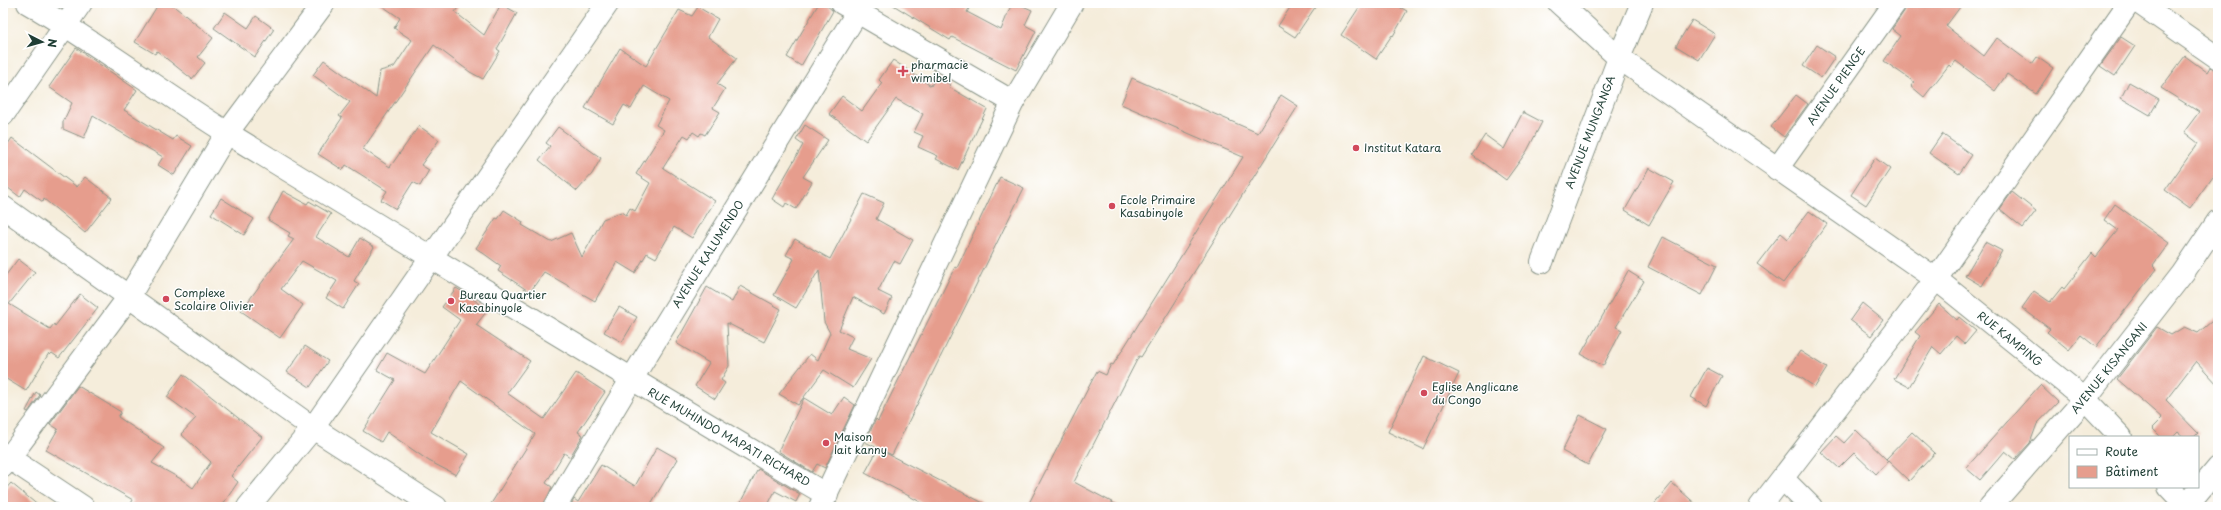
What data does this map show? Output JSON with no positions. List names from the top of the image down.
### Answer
{
  "streets": {
    "street": [
      "AVENUE PIENGE",
      "AVENUE MUNGANGA",
      "AVENUE KALUMENDO",
      "RUE KAMPING",
      "AVENUE KISANGANI",
      "RUE MUHINDO MAPATI RICHARD"
    ]
  },
  "crossings": [
    ["AVENUE PIENGE", "RUE KAMPING"],
    ["AVENUE MUNGANGA", "RUE KAMPING"],
    ["AVENUE KALUMENDO", "RUE MUHINDO MAPATI RICHARD"],
    ["RUE KAMPING", "AVENUE KISANGANI"]
  ],
  "places": {
    "health": ["pharmacie wimibel"],
    "other": [
      "Institut Katara",
      "Ecole Primaire Kasabinyole",
      "Complexe Scolaire Olivier",
      "Bureau Quartier Kasabinyole",
      "Eglise Anglicane du Congo",
      "Maison lait kanny"
    ]
  },
  "legend": ["Route", "Bâtiment"],
  "north": "right"
}
